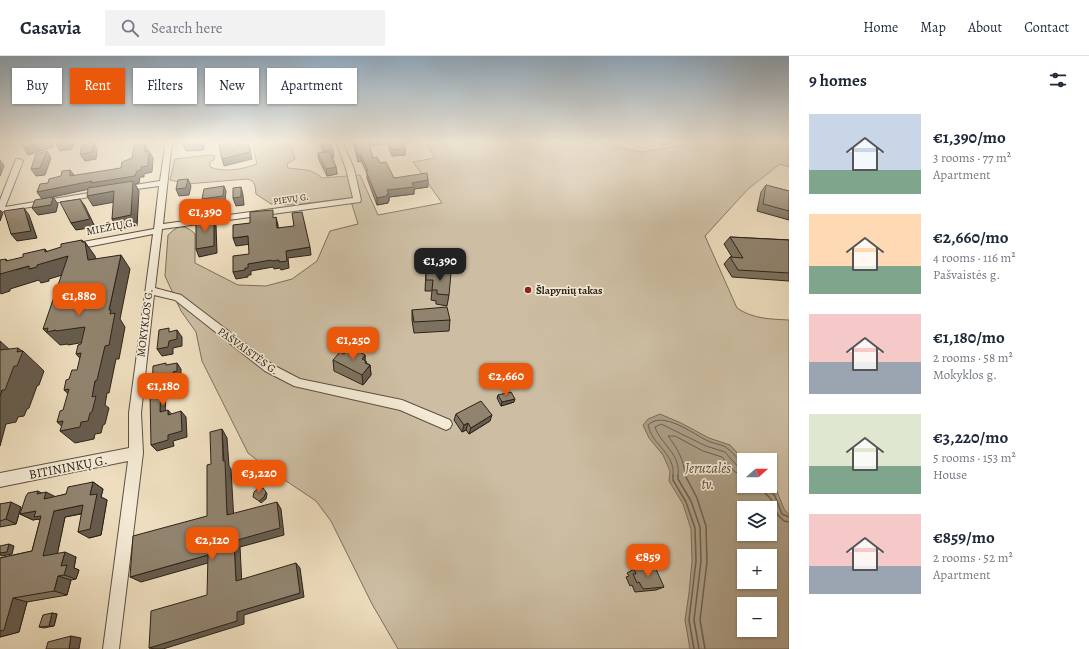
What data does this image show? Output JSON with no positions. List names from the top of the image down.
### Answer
{
  "streets": {
    "street": [
      "PIEVŲ G.",
      "MIEŽIŲ G.",
      "MOKYKLOS G.",
      "PAŠVAISTĖS G.",
      "BITININKŲ G."
    ]
  },
  "crossings": [
    ["PIEVŲ G.", "MIEŽIŲ G."],
    ["PIEVŲ G.", "MOKYKLOS G."],
    ["MIEŽIŲ G.", "MOKYKLOS G."],
    ["MOKYKLOS G.", "PAŠVAISTĖS G."],
    ["MOKYKLOS G.", "BITININKŲ G."]
  ],
  "water": ["Jeruzalės tv."],
  "places": ["Šlapynių takas"],
  "north": "right",
  "page": {
    "header": "Casavia",
    "search": "Search here",
    "nav": [
      "Home",
      "Map",
      "About",
      "Contact"
    ],
    "heading": "9 homes",
    "chip": [
      "Buy",
      "Rent",
      "Filters",
      "New",
      "Apartment"
    ],
    "list": [
      {
        "name": "€1,390/mo",
        "note": "3 rooms · 77 m² · Apartment"
      },
      {
        "name": "€2,660/mo",
        "note": "4 rooms · 116 m² · Pašvaistės g."
      },
      {
        "name": "€1,180/mo",
        "note": "2 rooms · 58 m² · Mokyklos g."
      },
      {
        "name": "€3,220/mo",
        "note": "5 rooms · 153 m² · House"
      },
      {
        "name": "€859/mo",
        "note": "2 rooms · 52 m² · Apartment"
      }
    ],
    "price": [
      "€1,390",
      "€1,390",
      "€1,880",
      "€1,250",
      "€2,660",
      "€1,180",
      "€3,220",
      "€2,120",
      "€859"
    ],
    "map_buttons": ["+", "−"]
  }
}
